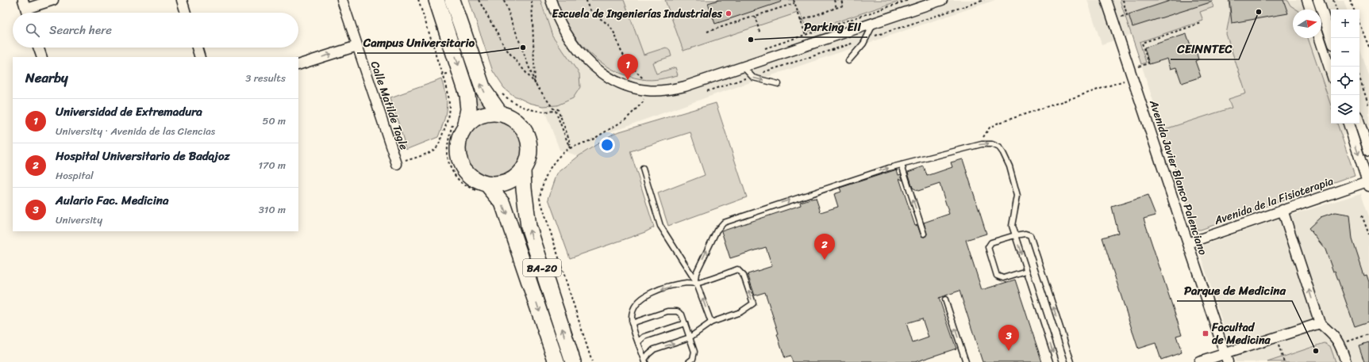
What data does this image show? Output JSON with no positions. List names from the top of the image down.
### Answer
{
  "streets": {
    "highway": ["BA-20"],
    "street": ["Calle Matilde Tagle", "Avenida Javier Blanco Palenciano", "Avenida de la Fisioterapia"]
  },
  "crossings": [
    ["Avenida Javier Blanco Palenciano", "Avenida de la Fisioterapia"]
  ],
  "places": {
    "other": [
      "CEINNTEC",
      "Escuela de Ingenierías Industriales",
      "Parking EII",
      "Campus Universitario",
      "Parque de Medicina"
    ],
    "transit": ["Facultad de Medicina"]
  },
  "north": "right",
  "page": {
    "map_buttons": ["+", "−"],
    "search": "Search here",
    "pins": ["1", "2", "3"],
    "heading": ["Nearby", "3 results"],
    "list": [
      {
        "mark": "1",
        "name": "Universidad de Extremadura",
        "note": "University · Avenida de las Ciencias",
        "value": "50 m"
      },
      {
        "mark": "2",
        "name": "Hospital Universitario de Badajoz",
        "note": "Hospital",
        "value": "170 m"
      },
      {
        "mark": "3",
        "name": "Aulario Fac. Medicina",
        "note": "University",
        "value": "310 m"
      }
    ]
  }
}
